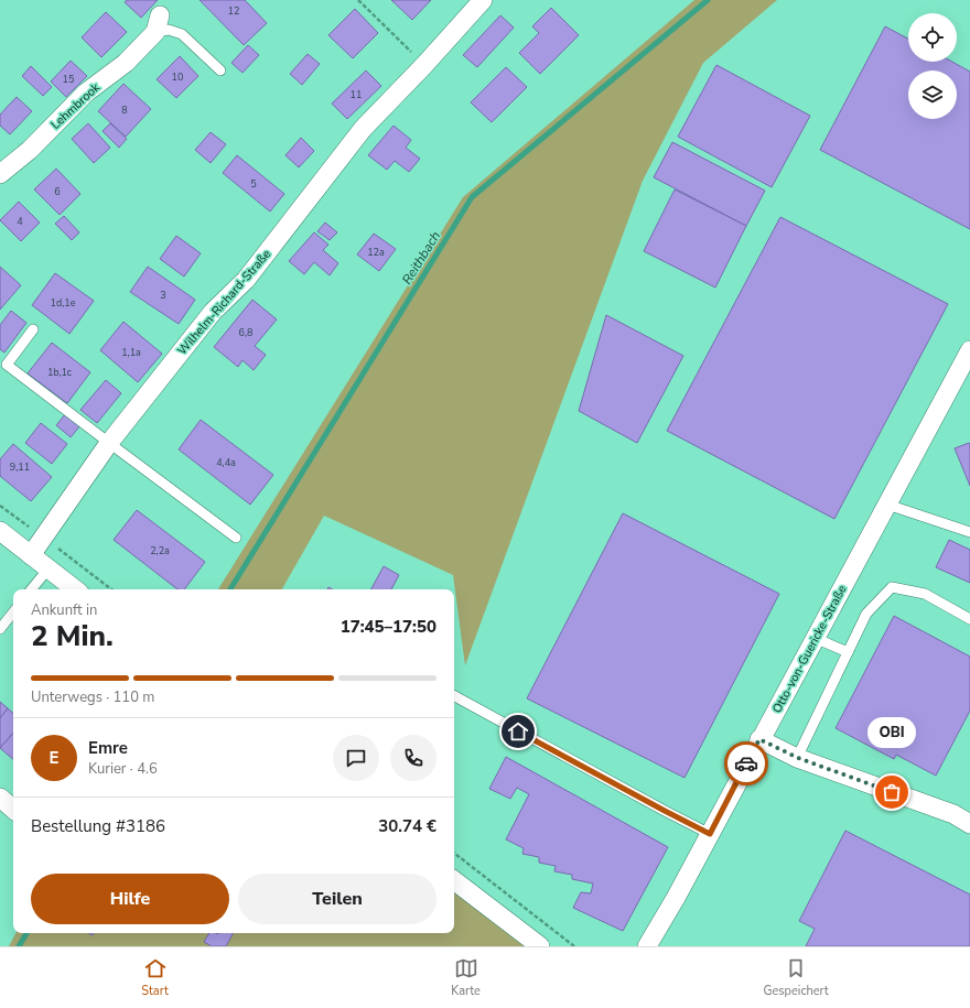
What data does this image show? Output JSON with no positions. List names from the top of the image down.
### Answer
{
  "streets": {
    "street": ["Lehmbrook", "Wilhelm-Richard-Straße", "Otto-von-Guericke-Straße"]
  },
  "water": ["Reithbach"],
  "places": ["OBI"],
  "house_numbers": [
    "12",
    "10",
    "15",
    "11",
    "8",
    "5",
    "6",
    "4",
    "12a",
    "3",
    "1d,1e",
    "6,8",
    "1,1a",
    "1b,1c",
    "4,4a",
    "9,11",
    "2,2a"
  ],
  "page": {
    "heading": ["2 Min.", "Ankunft in", "17:45–17:50"],
    "panel": [
      "Emre",
      "Kurier · 4.6",
      "Bestellung #3186",
      "30.74 €"
    ],
    "bar": "Unterwegs · 110 m",
    "bubble": "OBI",
    "round": "E",
    "buttons": ["Hilfe", "Teilen"],
    "tabs": ["Start", "Karte", "Gespeichert"]
  }
}
